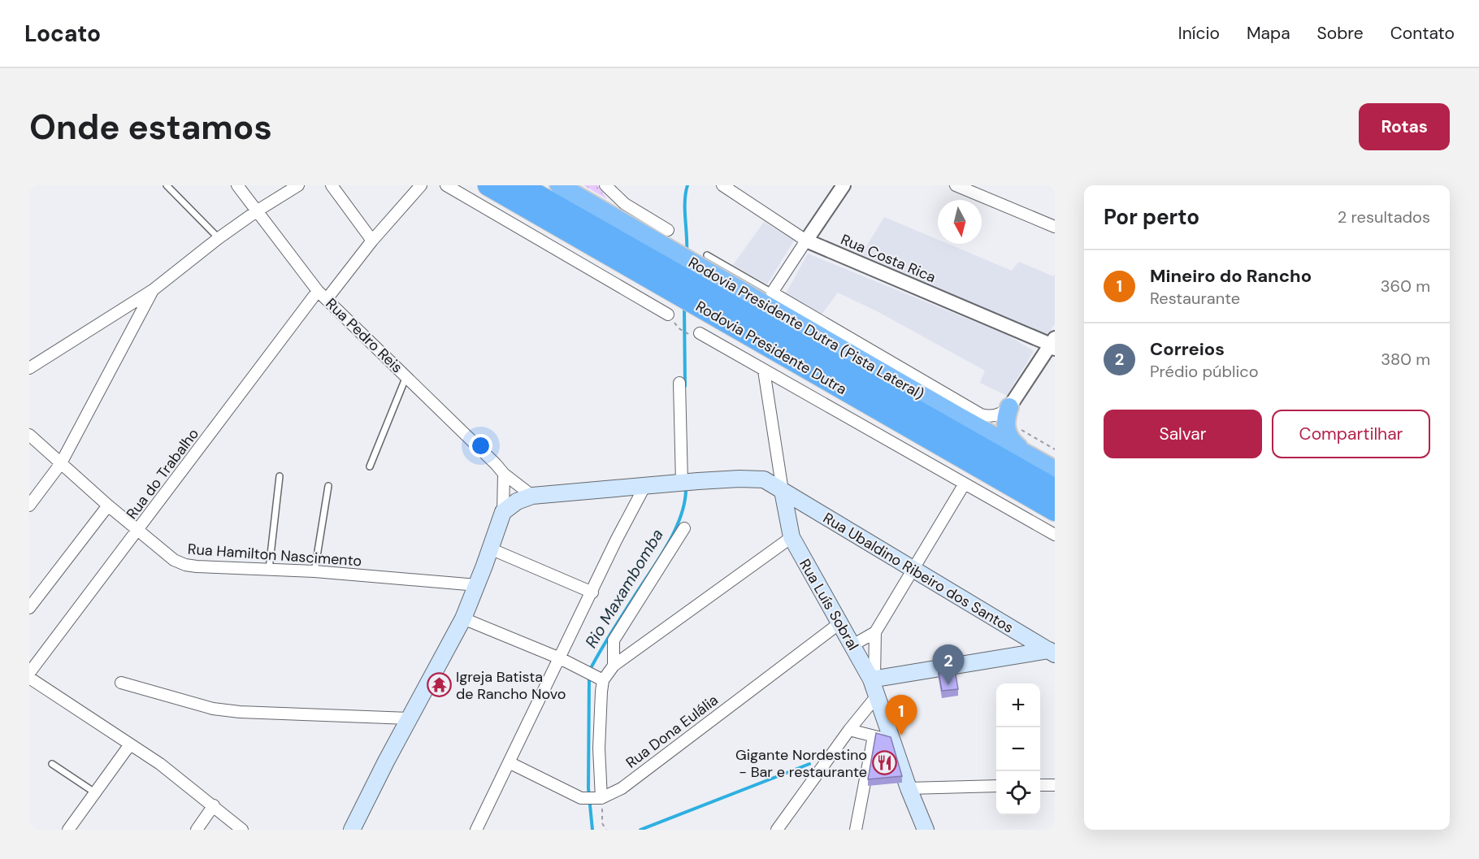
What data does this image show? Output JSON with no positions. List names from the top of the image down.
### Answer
{
  "streets": {
    "highway": ["Rodovia Presidente Dutra (Pista Lateral)", "Rodovia Presidente Dutra"],
    "main road": ["Rua Ubaldino Ribeiro dos Santos", "Rua Luís Sobral"],
    "street": [
      "Rua Costa Rica",
      "Rua Pedro Reis",
      "Rua do Trabalho",
      "Rua Hamilton Nascimento",
      "Rua Dona Eulália"
    ]
  },
  "crossings": [
    ["Rodovia Presidente Dutra (Pista Lateral)", "Rodovia Presidente Dutra"],
    ["Rua Pedro Reis", "Rua do Trabalho"],
    ["Rua do Trabalho", "Rua Hamilton Nascimento"],
    ["Rua Ubaldino Ribeiro dos Santos", "Rua Luís Sobral"],
    ["Rua Luís Sobral", "Rua Dona Eulália"]
  ],
  "water": ["Rio Maxambomba"],
  "places": {
    "temple": ["Igreja Batista de Rancho Novo"],
    "restaurant": ["Gigante Nordestino - Bar e restaurante"]
  },
  "north": "bottom",
  "page": {
    "header": "Locato",
    "nav": [
      "Início",
      "Mapa",
      "Sobre",
      "Contato"
    ],
    "buttons": [
      "Rotas",
      ["Salvar", "Compartilhar"]
    ],
    "title": "Onde estamos",
    "heading": ["Por perto", "2 resultados"],
    "list": [
      {
        "mark": "1",
        "name": "Mineiro do Rancho",
        "note": "Restaurante",
        "value": "360 m"
      },
      {
        "mark": "2",
        "name": "Correios",
        "note": "Prédio público",
        "value": "380 m"
      }
    ],
    "pins": ["2", "1"],
    "map_buttons": ["+", "−"]
  }
}
